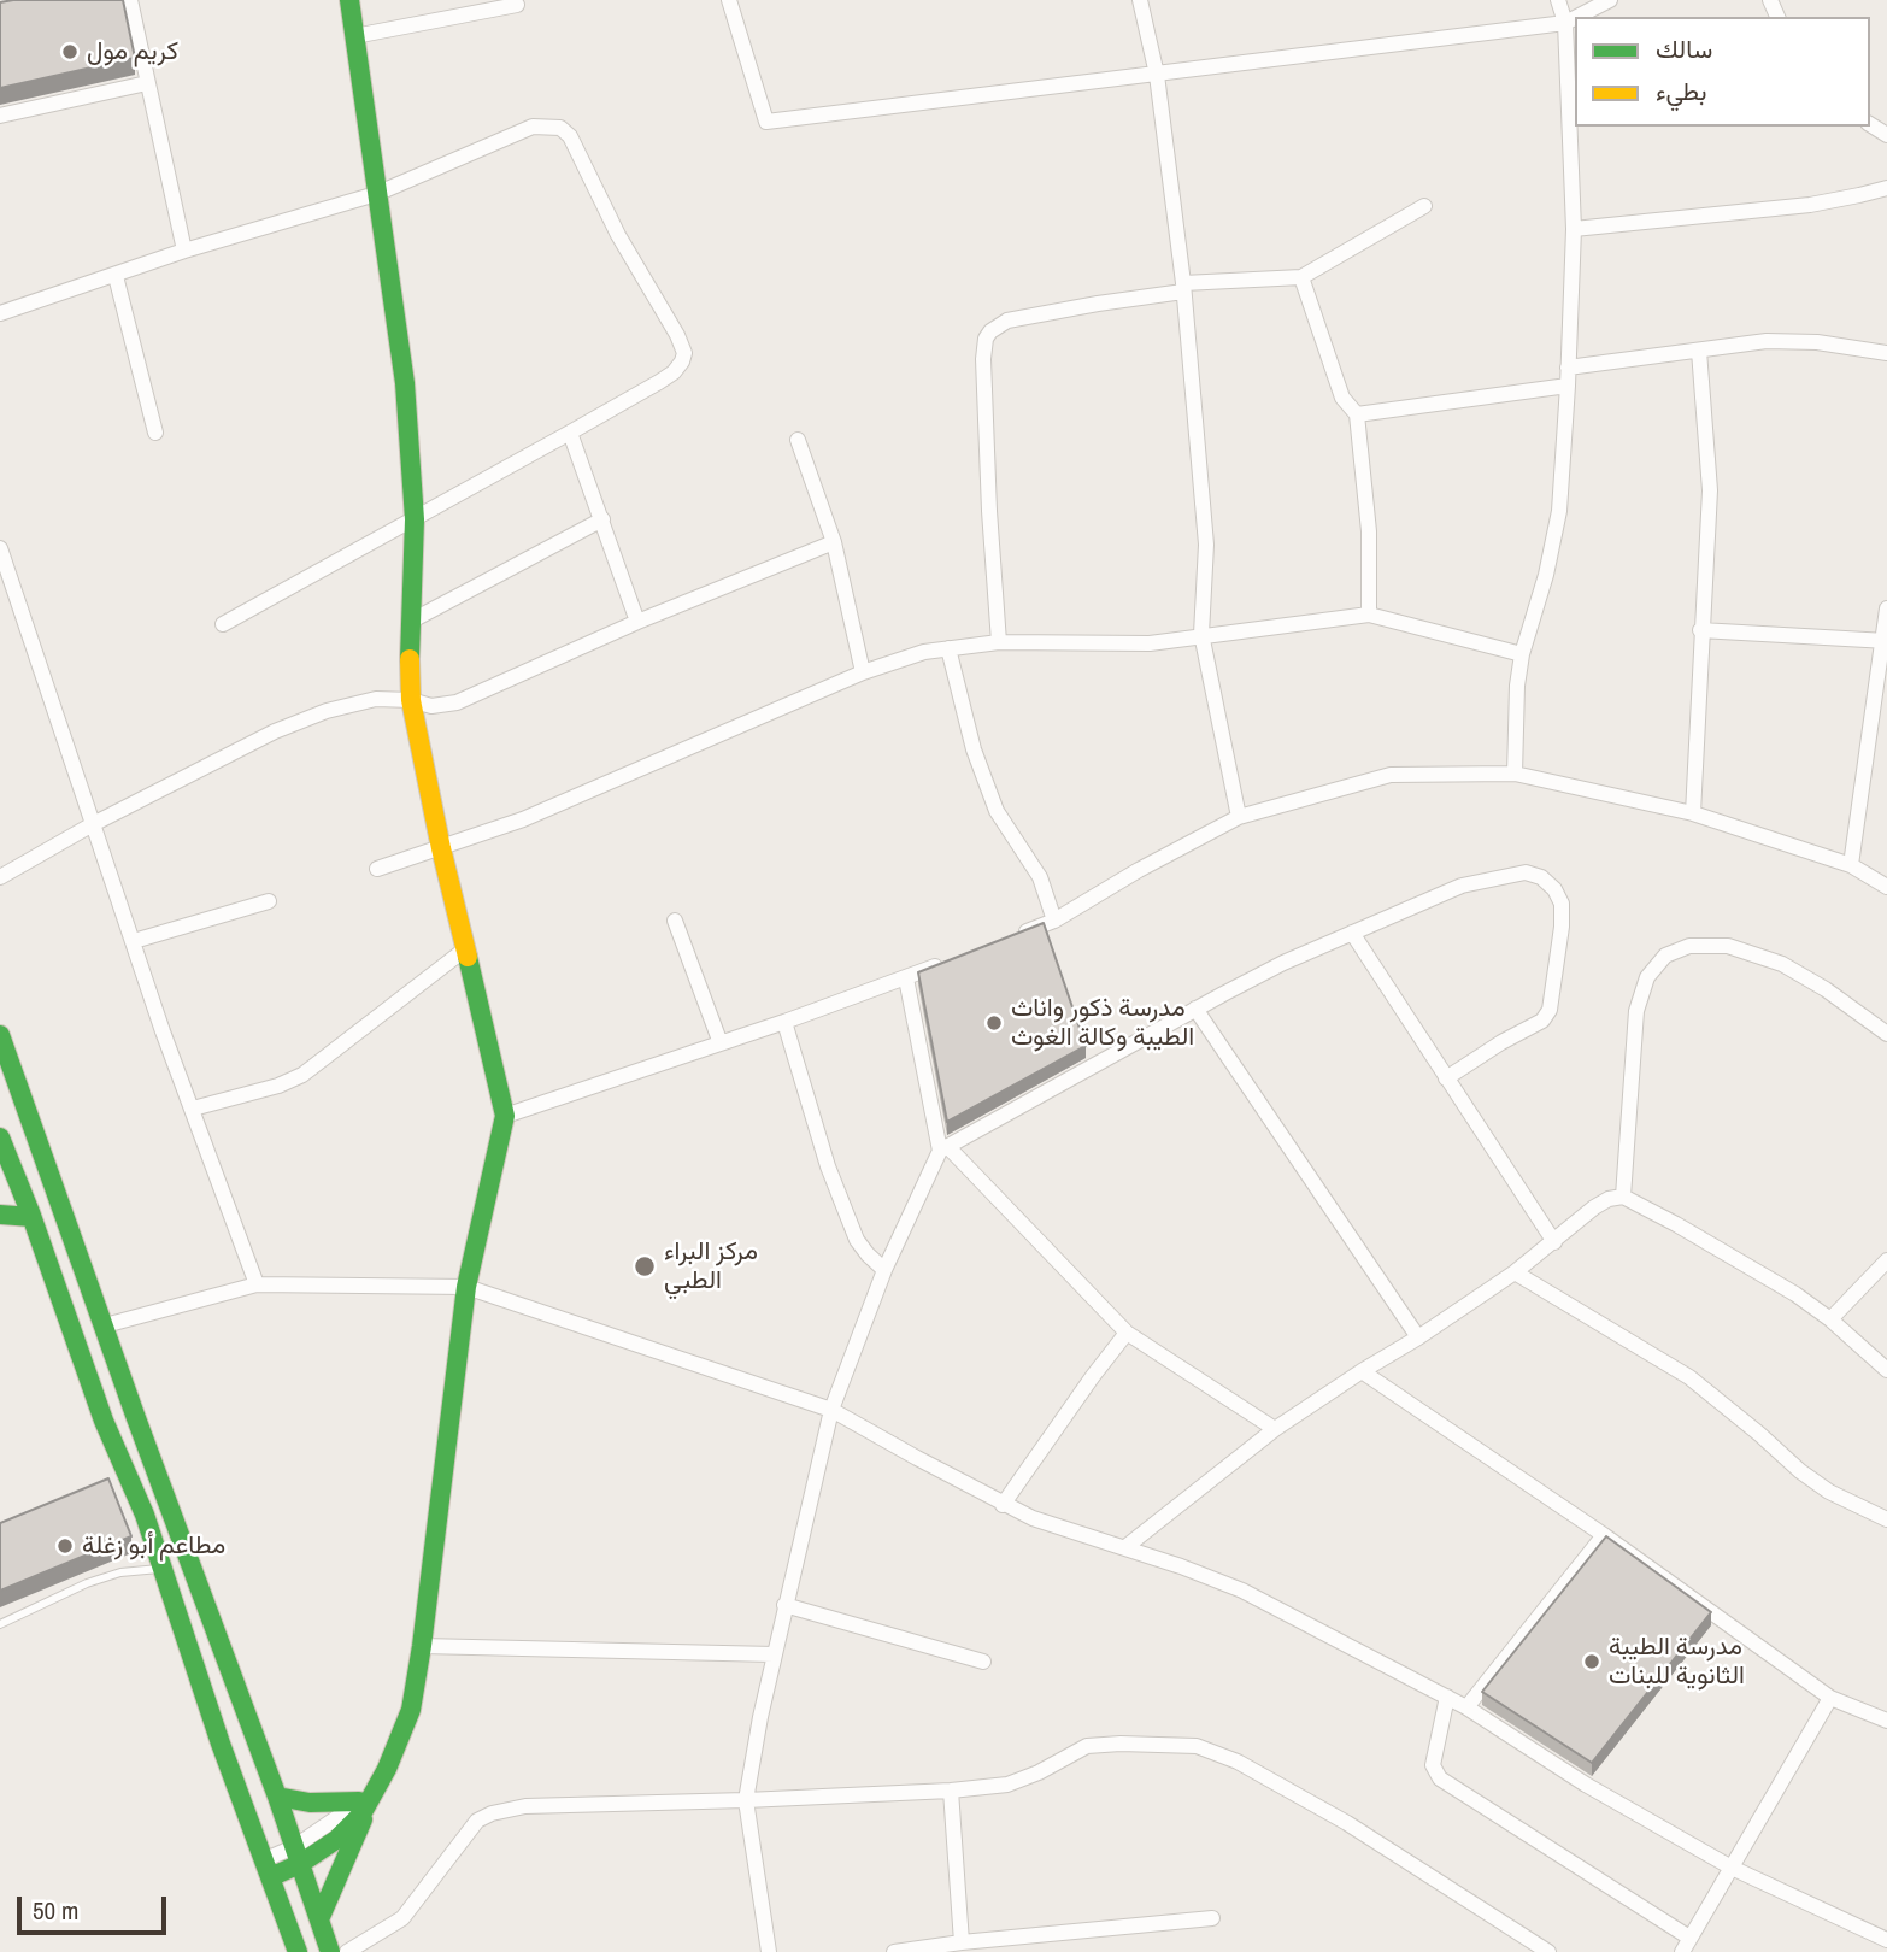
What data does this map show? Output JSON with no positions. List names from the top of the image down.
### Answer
{
  "places": [
    "كريم مول",
    "مدرسة ذكور واناث الطيبة وكالة الغوث",
    "مركز البراء الطبي",
    "مطاعم أبو زغلة",
    "مدرسة الطيبة الثانوية للبنات"
  ],
  "legend": ["سالك", "بطيء"],
  "scale_bar": "50 m"
}
